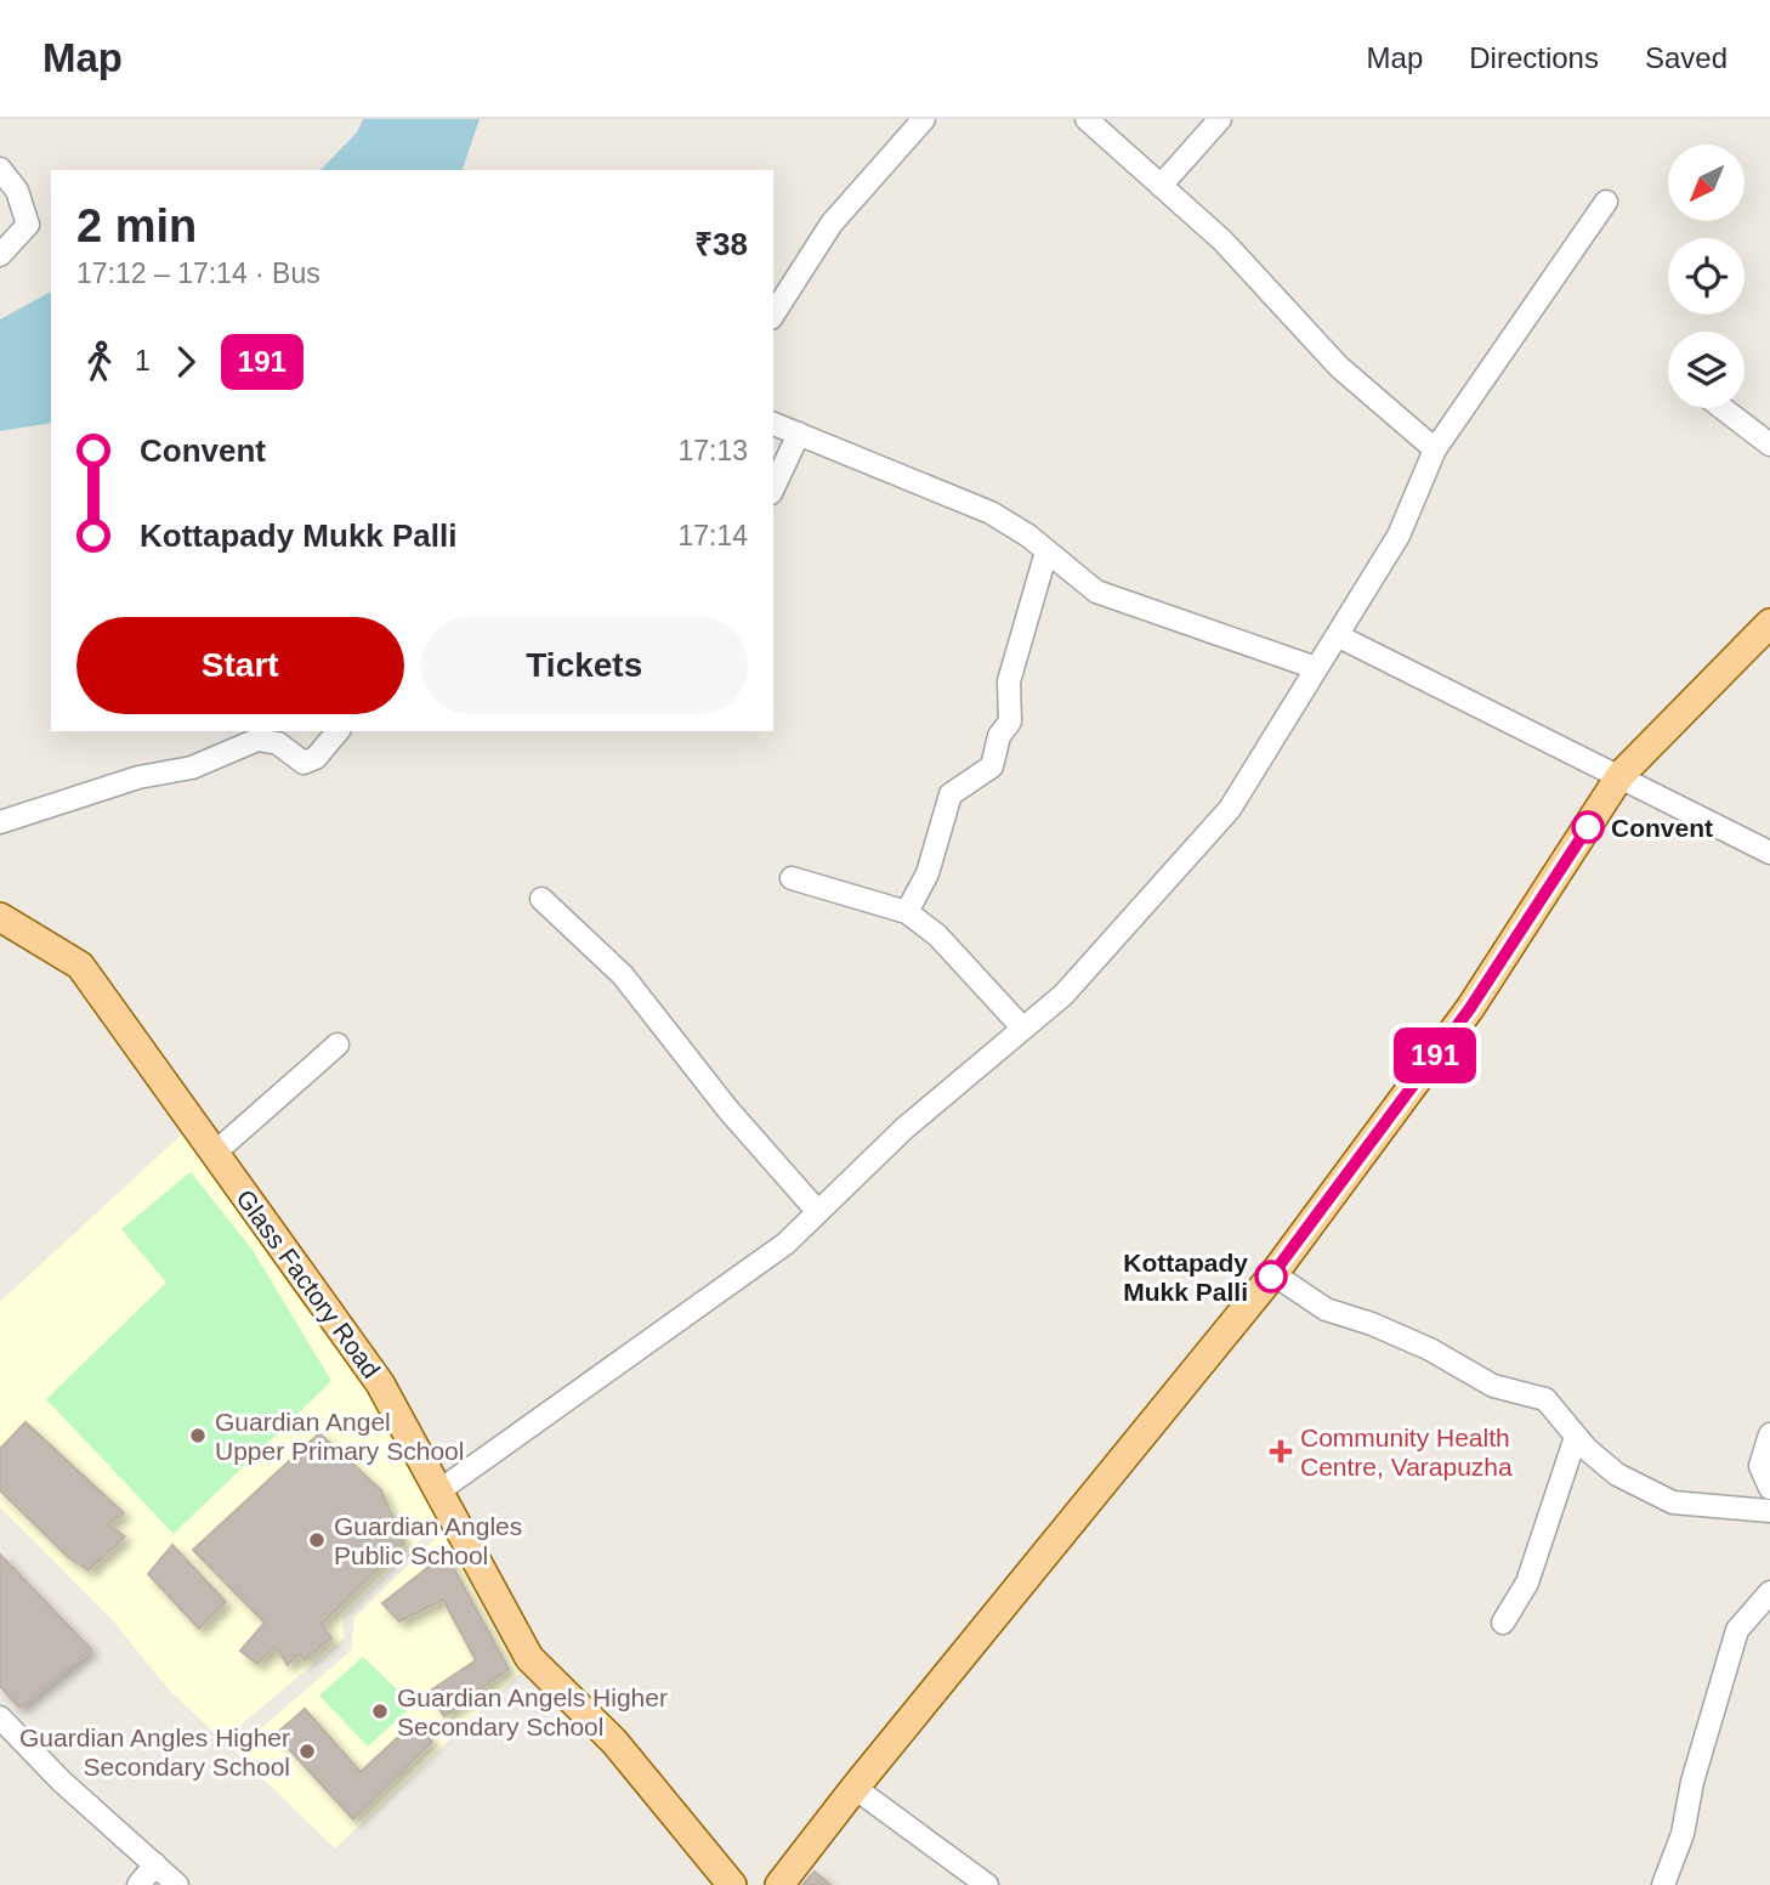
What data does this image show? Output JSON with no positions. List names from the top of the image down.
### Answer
{
  "streets": {
    "main road": ["Glass Factory Road"]
  },
  "places": {
    "other": [
      "Convent",
      "Kottapady Mukk Palli",
      "Guardian Angel Upper Primary School",
      "Guardian Angles Public School",
      "Guardian Angels Higher Secondary School",
      "Guardian Angles Higher Secondary School"
    ],
    "health": ["Community Health Centre, Varapuzha"]
  },
  "lines": ["bus line 191"],
  "north": "bottom left",
  "page": {
    "header": "Map",
    "nav": ["Map", "Directions", "Saved"],
    "on_map": "191",
    "heading": ["2 min", "17:12 – 17:14 · Bus", "₹38"],
    "legs": ["1", "191"],
    "list": [
      {
        "name": "Convent",
        "value": "17:13"
      },
      {
        "name": "Kottapady Mukk Palli",
        "value": "17:14"
      }
    ],
    "buttons": ["Start", "Tickets"]
  }
}
